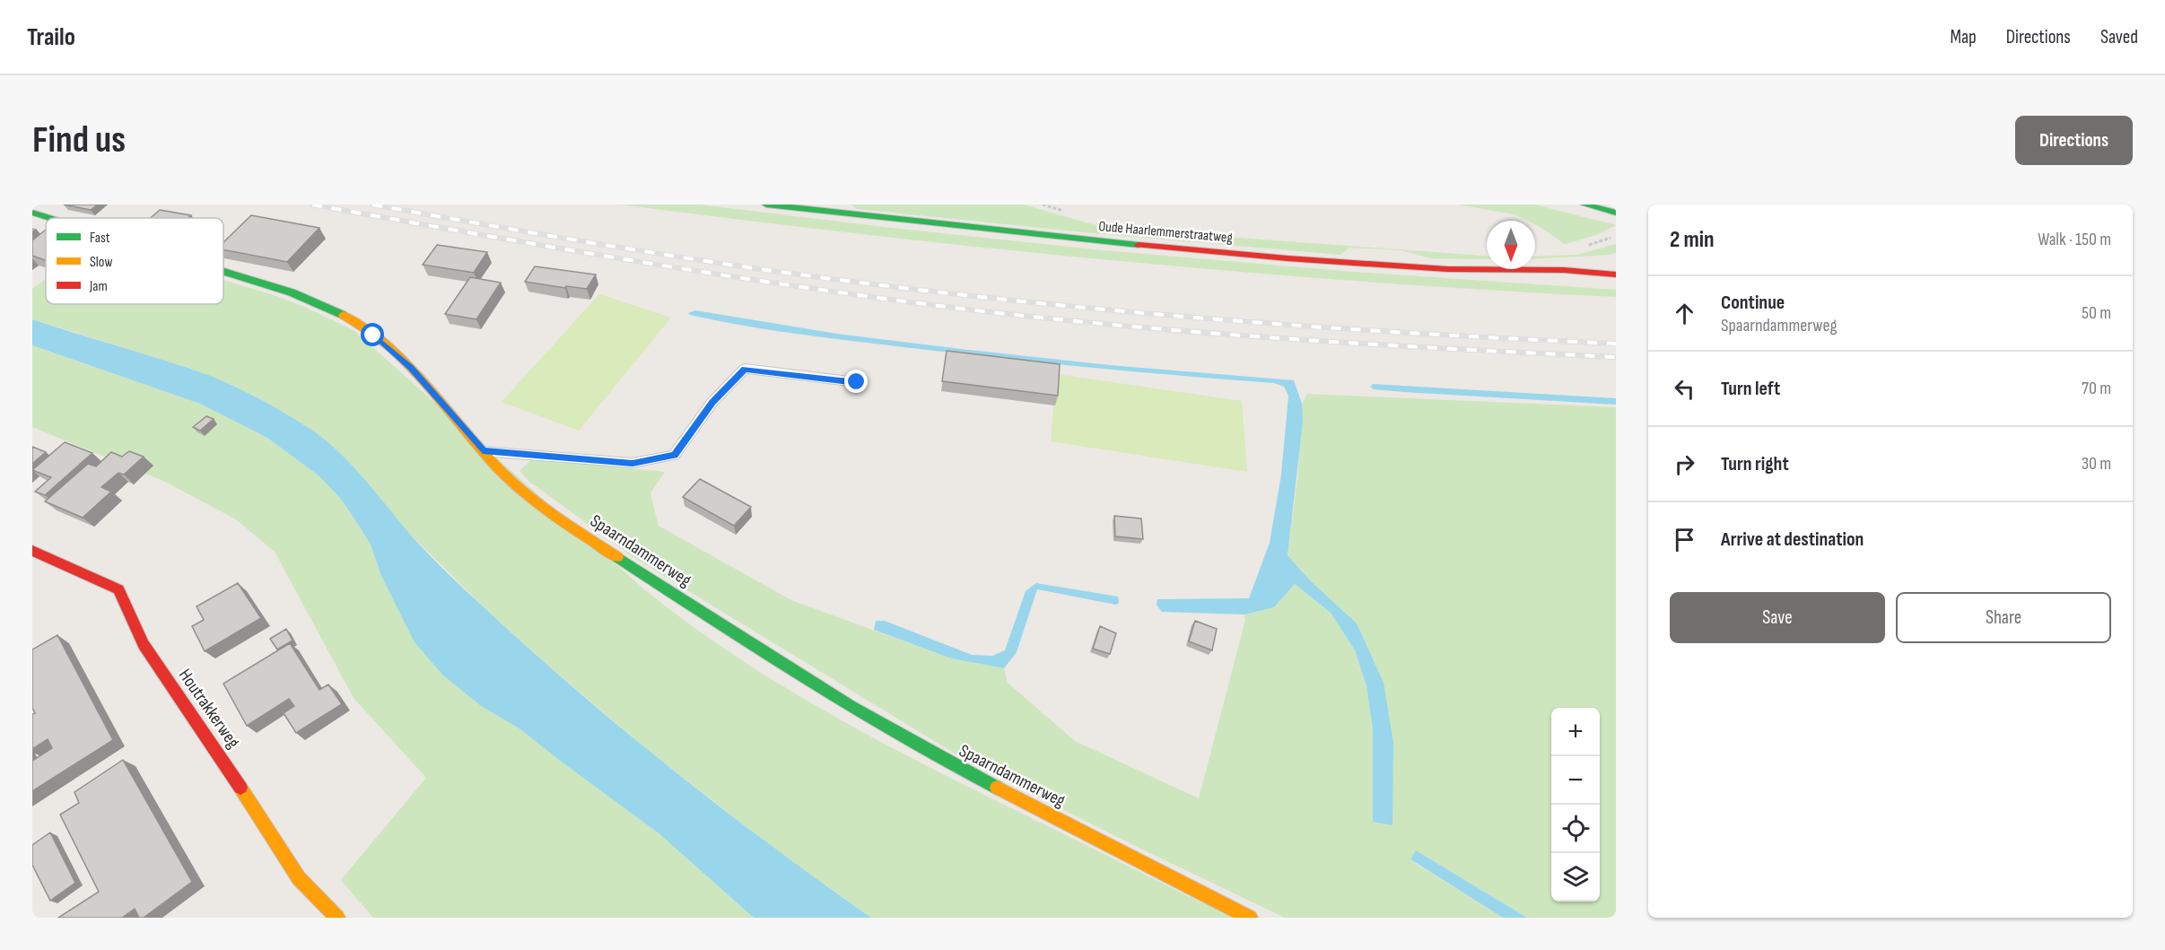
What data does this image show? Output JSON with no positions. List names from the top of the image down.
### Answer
{
  "streets": {
    "main road": ["Oude Haarlemmerstraatweg", "Spaarndammerweg", "Houtrakkerweg"]
  },
  "legend": ["Fast", "Slow", "Jam"],
  "north": "bottom",
  "page": {
    "header": "Trailo",
    "nav": ["Map", "Directions", "Saved"],
    "buttons": [
      "Directions",
      ["Save", "Share"]
    ],
    "title": "Find us",
    "heading": ["2 min", "Walk · 150 m"],
    "list": [
      ["Continue", "Spaarndammerweg", "50 m"],
      ["Turn left", "70 m"],
      ["Turn right", "30 m"],
      "Arrive at destination"
    ],
    "map_buttons": ["+", "−"]
  }
}
